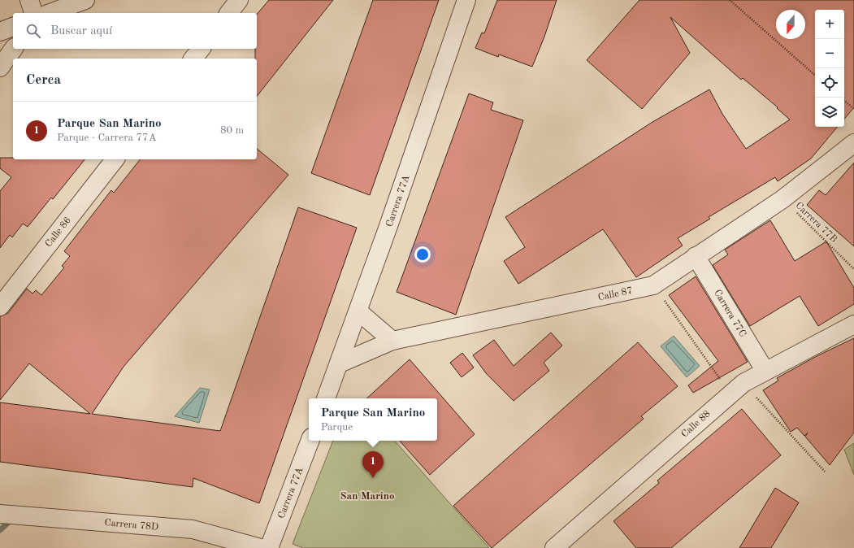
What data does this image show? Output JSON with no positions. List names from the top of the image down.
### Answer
{
  "streets": {
    "street": [
      "Carrera 77A",
      "Calle 86",
      "Calle 87",
      "Carrera 77C",
      "Calle 88",
      "Carrera 78D"
    ],
    "path": ["Carrera 77B"]
  },
  "crossings": [
    ["Carrera 77A", "Calle 87"],
    ["Carrera 77B", "Calle 87"],
    ["Calle 87", "Carrera 77C"],
    ["Carrera 77C", "Calle 88"]
  ],
  "districts": ["San Marino"],
  "north": "bottom",
  "page": {
    "map_buttons": ["+", "−"],
    "search": "Buscar aquí",
    "heading": "Cerca",
    "list": [
      {
        "mark": "1",
        "name": "Parque San Marino",
        "note": "Parque · Carrera 77A",
        "value": "80 m"
      }
    ],
    "popup": ["Parque San Marino", "Parque"],
    "pins": "1"
  }
}
